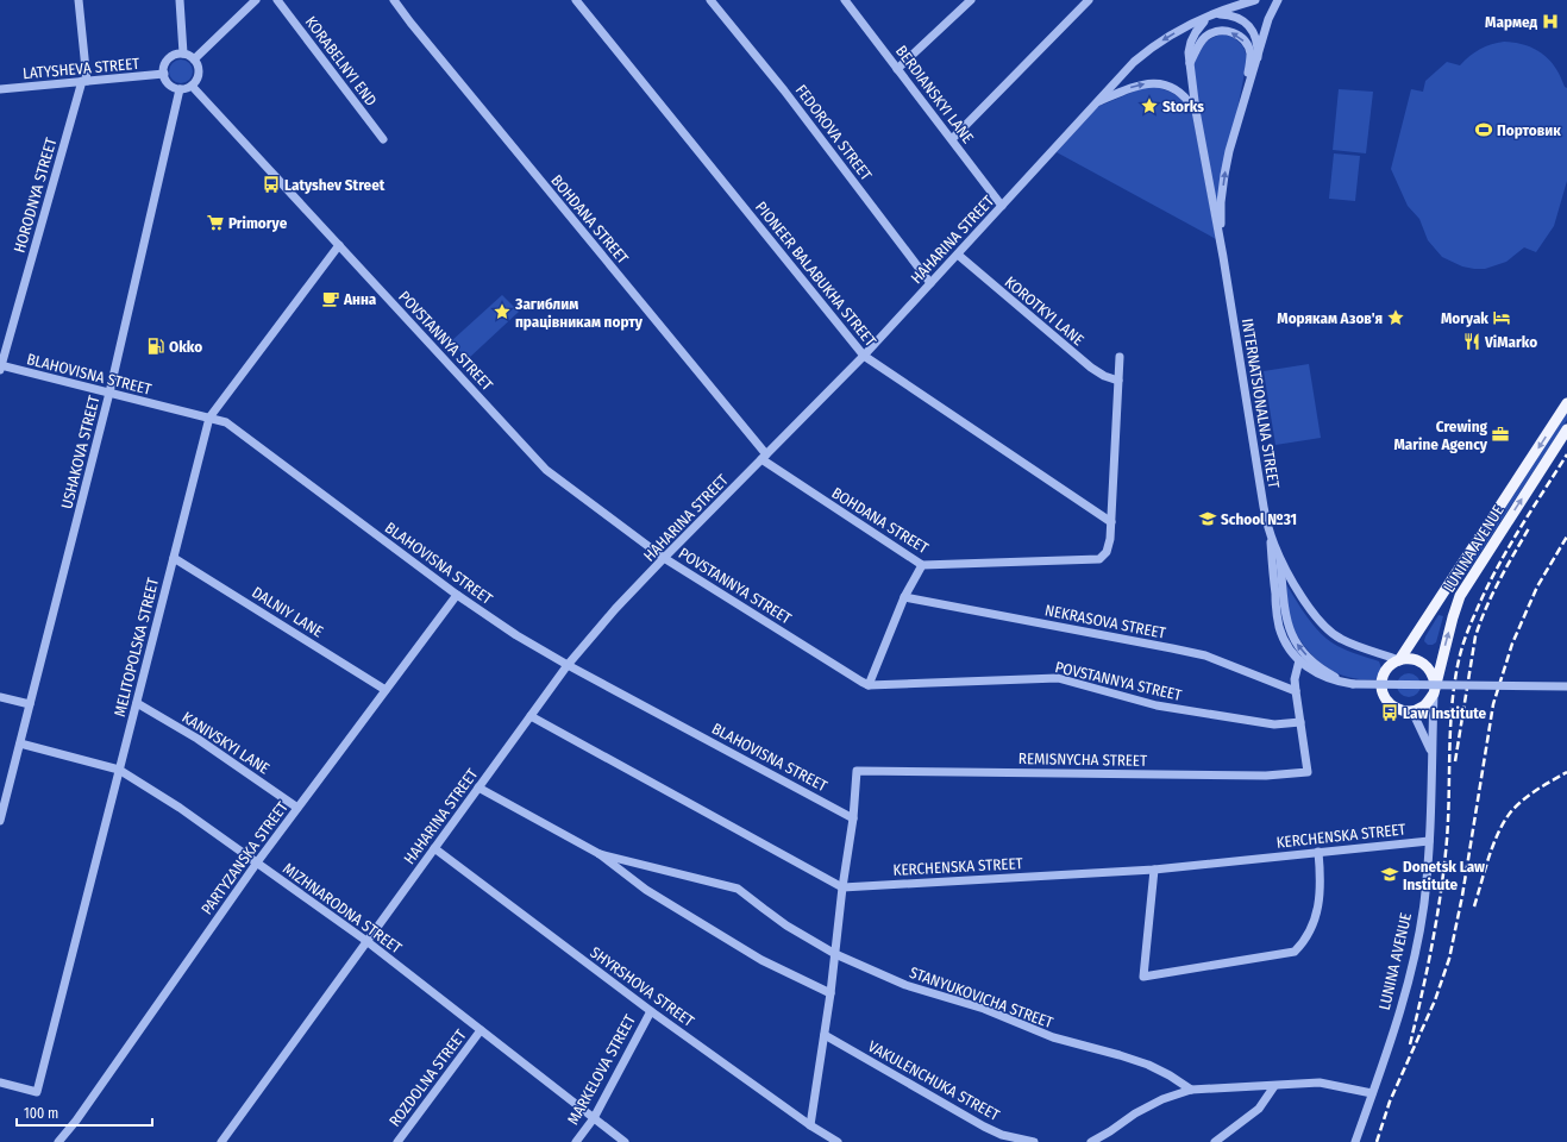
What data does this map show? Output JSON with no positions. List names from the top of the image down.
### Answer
{
  "streets": {
    "main road": ["LUNINA AVENUE"],
    "street": [
      "KORABELNYI END",
      "LATYSHEVA STREET",
      "BERDIANSKYI LANE",
      "FEDOROVA STREET",
      "HORODNYA STREET",
      "BOHDANA STREET",
      "HAHARINA STREET",
      "PIONEER BALABUKHA STREET",
      "KOROTKYI LANE",
      "POVSTANNYA STREET",
      "BLAHOVISNA STREET",
      "INTERNATSIONALNA STREET",
      "USHAKOVA STREET",
      "DALNIY LANE",
      "NEKRASOVA STREET",
      "MELITOPOLSKA STREET",
      "KANIVSKYI LANE",
      "REMISNYCHA STREET",
      "KERCHENSKA STREET",
      "PARTYZANSKA STREET",
      "MIZHNARODNA STREET",
      "SHYRSHOVA STREET",
      "STANYUKOVICHA STREET",
      "MARKELOVA STREET",
      "ROZDOLNA STREET",
      "VAKULENCHUKA STREET"
    ]
  },
  "crossings": [
    ["LATYSHEVA STREET", "HORODNYA STREET"],
    ["LATYSHEVA STREET", "POVSTANNYA STREET"],
    ["LATYSHEVA STREET", "USHAKOVA STREET"],
    ["BERDIANSKYI LANE", "HAHARINA STREET"],
    ["FEDOROVA STREET", "HAHARINA STREET"],
    ["HORODNYA STREET", "BLAHOVISNA STREET"],
    ["BOHDANA STREET", "HAHARINA STREET"],
    ["BOHDANA STREET", "PIONEER BALABUKHA STREET"],
    ["HAHARINA STREET", "PIONEER BALABUKHA STREET"],
    ["HAHARINA STREET", "KOROTKYI LANE"],
    ["HAHARINA STREET", "POVSTANNYA STREET"],
    ["HAHARINA STREET", "BLAHOVISNA STREET"],
    ["HAHARINA STREET", "MIZHNARODNA STREET"],
    ["HAHARINA STREET", "SHYRSHOVA STREET"],
    ["HAHARINA STREET", "STANYUKOVICHA STREET"],
    ["POVSTANNYA STREET", "USHAKOVA STREET"],
    ["POVSTANNYA STREET", "MELITOPOLSKA STREET"],
    ["POVSTANNYA STREET", "REMISNYCHA STREET"],
    ["BLAHOVISNA STREET", "USHAKOVA STREET"],
    ["BLAHOVISNA STREET", "MELITOPOLSKA STREET"],
    ["BLAHOVISNA STREET", "REMISNYCHA STREET"],
    ["BLAHOVISNA STREET", "PARTYZANSKA STREET"],
    ["INTERNATSIONALNA STREET", "LUNINA AVENUE"],
    ["USHAKOVA STREET", "MIZHNARODNA STREET"],
    ["LUNINA AVENUE", "KERCHENSKA STREET"],
    ["DALNIY LANE", "MELITOPOLSKA STREET"],
    ["DALNIY LANE", "PARTYZANSKA STREET"],
    ["MELITOPOLSKA STREET", "KANIVSKYI LANE"],
    ["MELITOPOLSKA STREET", "MIZHNARODNA STREET"],
    ["KANIVSKYI LANE", "PARTYZANSKA STREET"],
    ["PARTYZANSKA STREET", "MIZHNARODNA STREET"],
    ["MIZHNARODNA STREET", "MARKELOVA STREET"],
    ["MIZHNARODNA STREET", "ROZDOLNA STREET"],
    ["SHYRSHOVA STREET", "MARKELOVA STREET"]
  ],
  "places": {
    "hospital": ["Мармед"],
    "place": ["Storks", "Загиблим працівникам порту", "Морякам Азов'я"],
    "sports": ["Портовик"],
    "bus stop": ["Latyshev Street", "Law Institute"],
    "supermarket": ["Primorye"],
    "cafe": ["Анна"],
    "hotel": ["Moryak"],
    "restaurant": ["ViMarko"],
    "fuel station": ["Okko"],
    "office": ["Crewing Marine Agency"],
    "school or university": ["School №31", "Donetsk Law Institute"]
  },
  "scale_bar": "100 m"
}
